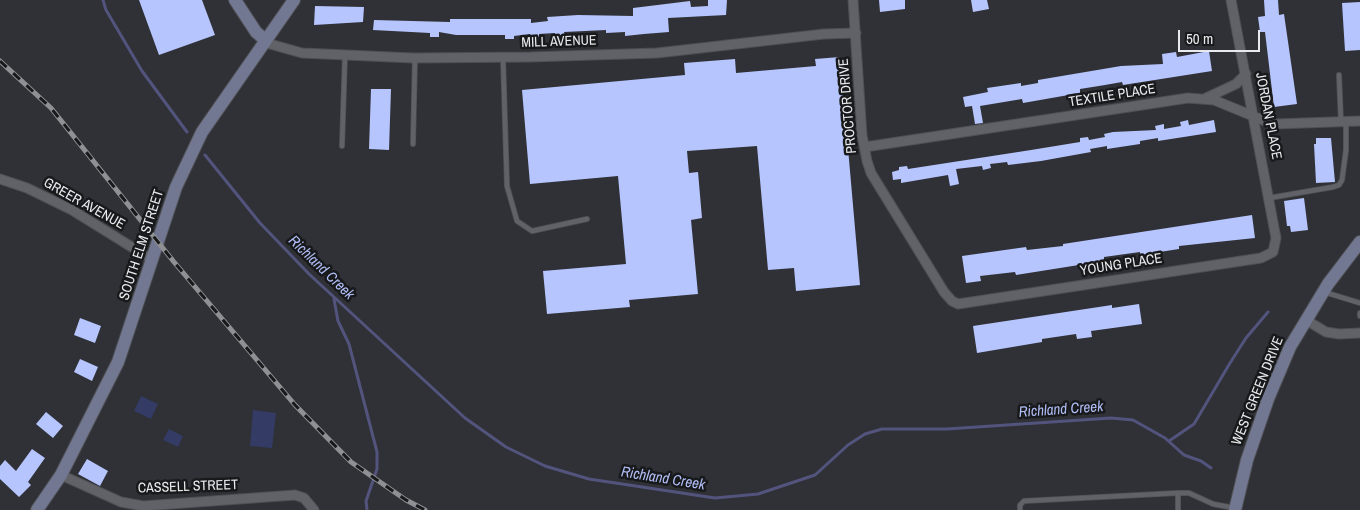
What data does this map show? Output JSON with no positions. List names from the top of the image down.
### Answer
{
  "streets": {
    "street": [
      "MILL AVENUE",
      "TEXTILE PLACE",
      "PROCTOR DRIVE",
      "JORDAN PLACE",
      "GREER AVENUE",
      "SOUTH ELM STREET",
      "YOUNG PLACE",
      "WEST GREEN DRIVE",
      "CASSELL STREET"
    ]
  },
  "crossings": [
    ["MILL AVENUE", "PROCTOR DRIVE"],
    ["MILL AVENUE", "SOUTH ELM STREET"],
    ["TEXTILE PLACE", "PROCTOR DRIVE"],
    ["TEXTILE PLACE", "JORDAN PLACE"],
    ["PROCTOR DRIVE", "YOUNG PLACE"],
    ["JORDAN PLACE", "YOUNG PLACE"],
    ["GREER AVENUE", "SOUTH ELM STREET"],
    ["SOUTH ELM STREET", "CASSELL STREET"]
  ],
  "water": ["Richland Creek"],
  "scale_bar": "50 m"
}
